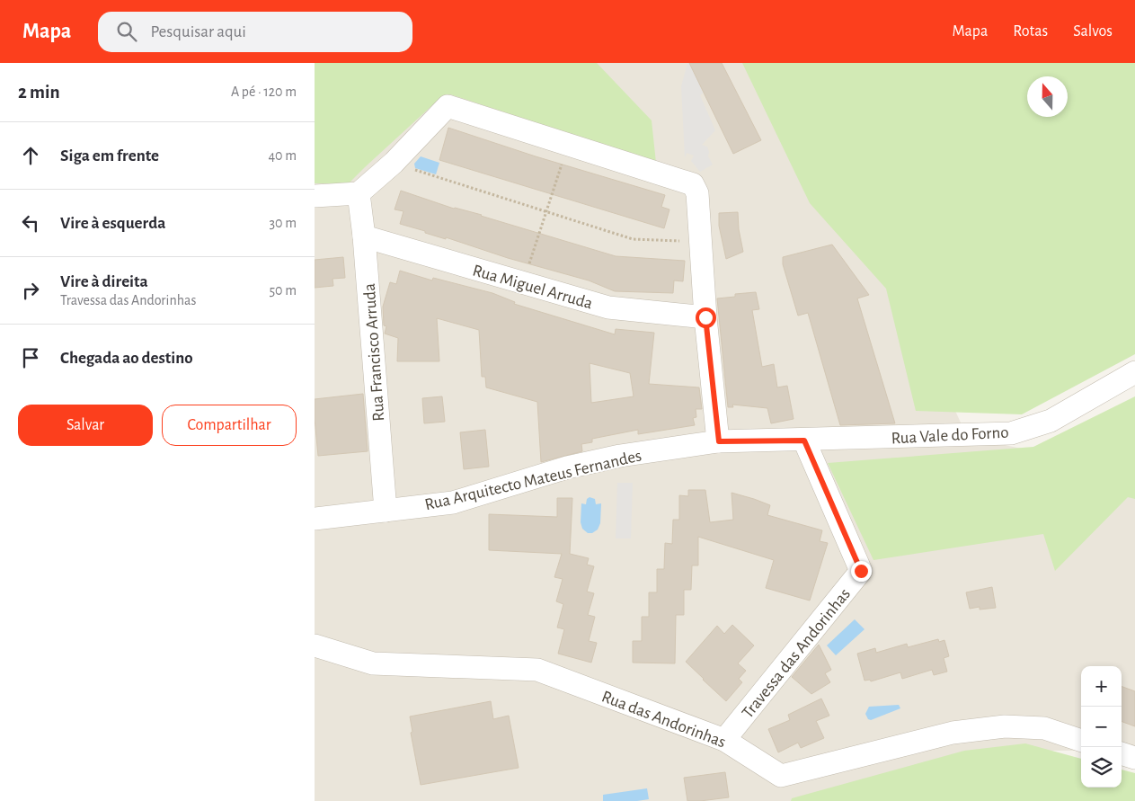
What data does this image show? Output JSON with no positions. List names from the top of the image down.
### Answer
{
  "streets": {
    "street": [
      "Rua Miguel Arruda",
      "Rua Francisco Arruda",
      "Rua Vale do Forno",
      "Rua Arquitecto Mateus Fernandes",
      "Travessa das Andorinhas",
      "Rua das Andorinhas"
    ]
  },
  "crossings": [
    ["Rua Miguel Arruda", "Rua Francisco Arruda"],
    ["Rua Francisco Arruda", "Rua Arquitecto Mateus Fernandes"],
    ["Rua Vale do Forno", "Rua Arquitecto Mateus Fernandes"],
    ["Rua Vale do Forno", "Travessa das Andorinhas"],
    ["Rua Arquitecto Mateus Fernandes", "Travessa das Andorinhas"],
    ["Travessa das Andorinhas", "Rua das Andorinhas"]
  ],
  "north": "top",
  "page": {
    "header": "Mapa",
    "search": "Pesquisar aqui",
    "nav": ["Mapa", "Rotas", "Salvos"],
    "heading": ["2 min", "A pé · 120 m"],
    "list": [
      ["Siga em frente", "40 m"],
      ["Vire à esquerda", "30 m"],
      ["Vire à direita", "Travessa das Andorinhas", "50 m"],
      "Chegada ao destino"
    ],
    "buttons": ["Salvar", "Compartilhar"],
    "map_buttons": ["+", "−"]
  }
}
